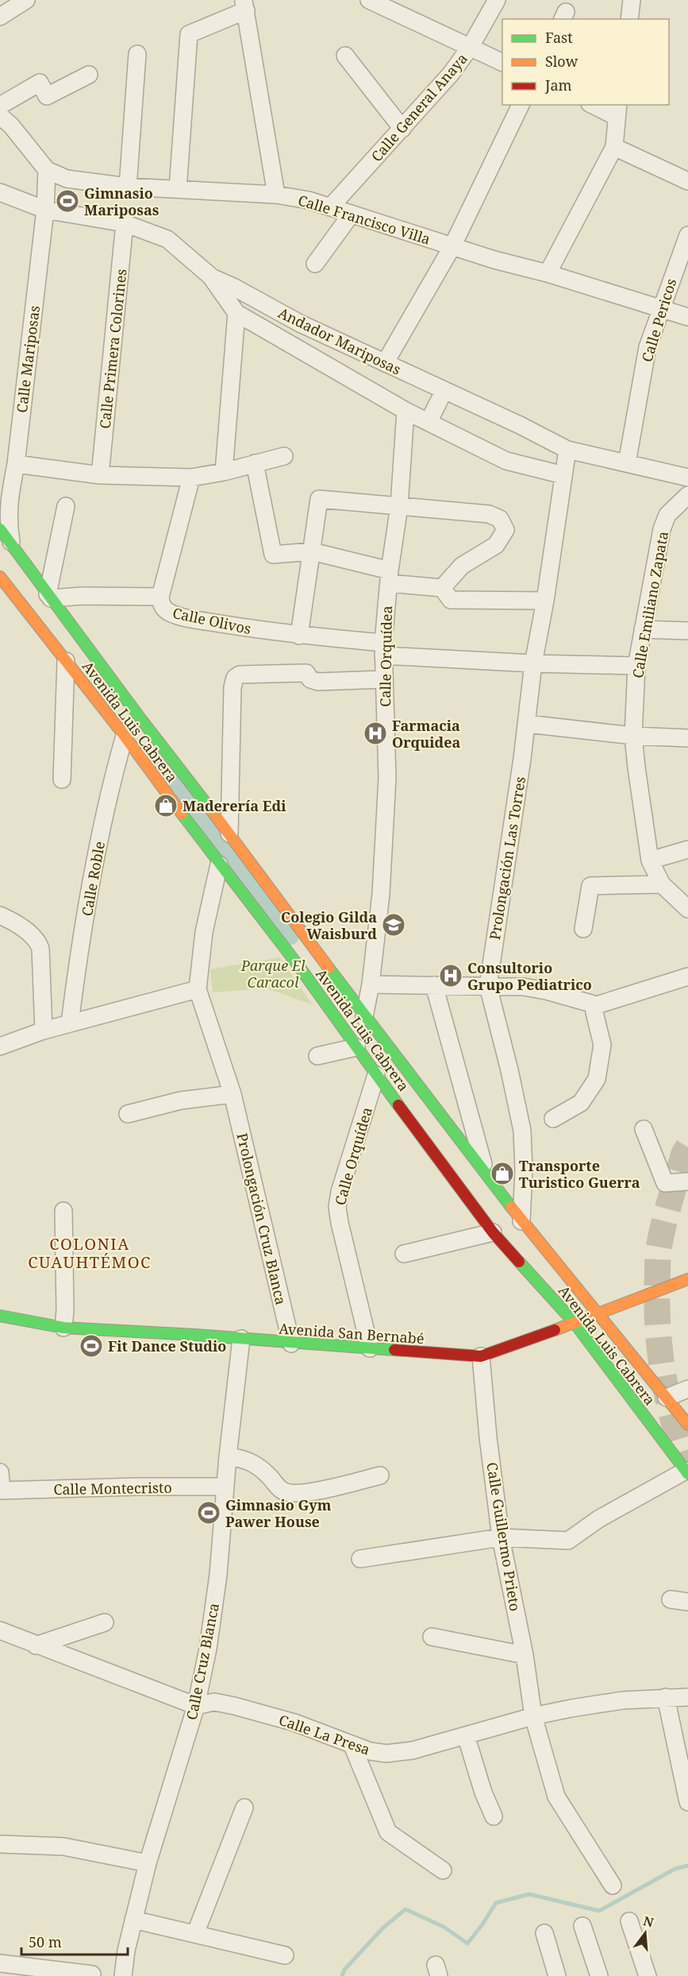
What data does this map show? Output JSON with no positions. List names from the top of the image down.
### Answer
{
  "streets": {
    "street": [
      "Calle General Anaya",
      "Calle Francisco Villa",
      "Calle Pericos",
      "Andador Mariposas",
      "Calle Primera Colorines",
      "Calle Mariposas",
      "Calle Emiliano Zapata",
      "Calle Olivos",
      "Calle Orquídea",
      "Avenida Luis Cabrera",
      "Prolongación Las Torres",
      "Calle Roble",
      "Prolongación Cruz Blanca",
      "Avenida San Bernabé",
      "Calle Montecristo",
      "Calle Guillermo Prieto",
      "Calle Cruz Blanca",
      "Calle La Presa"
    ]
  },
  "crossings": [
    ["Calle General Anaya", "Calle Francisco Villa"],
    ["Calle Francisco Villa", "Calle Pericos"],
    ["Calle Francisco Villa", "Calle Mariposas"],
    ["Calle Pericos", "Andador Mariposas"],
    ["Andador Mariposas", "Calle Primera Colorines"],
    ["Andador Mariposas", "Calle Mariposas"],
    ["Andador Mariposas", "Calle Orquídea"],
    ["Andador Mariposas", "Prolongación Las Torres"],
    ["Calle Mariposas", "Avenida Luis Cabrera"],
    ["Calle Emiliano Zapata", "Calle Olivos"],
    ["Calle Olivos", "Calle Orquídea"],
    ["Calle Olivos", "Avenida Luis Cabrera"],
    ["Calle Olivos", "Prolongación Las Torres"],
    ["Calle Orquídea", "Avenida Luis Cabrera"],
    ["Calle Orquídea", "Avenida San Bernabé"],
    ["Avenida Luis Cabrera", "Prolongación Las Torres"],
    ["Avenida Luis Cabrera", "Calle Roble"],
    ["Avenida Luis Cabrera", "Prolongación Cruz Blanca"],
    ["Avenida Luis Cabrera", "Avenida San Bernabé"],
    ["Prolongación Cruz Blanca", "Avenida San Bernabé"],
    ["Avenida San Bernabé", "Calle Guillermo Prieto"],
    ["Avenida San Bernabé", "Calle Cruz Blanca"],
    ["Calle Montecristo", "Calle Cruz Blanca"],
    ["Calle Guillermo Prieto", "Calle La Presa"],
    ["Calle Cruz Blanca", "Calle La Presa"]
  ],
  "districts": ["COLONIA CUAUHTÉMOC"],
  "parks": ["Parque El Caracol"],
  "places": {
    "sports": ["Gimnasio Mariposas", "Fit Dance Studio", "Gimnasio Gym Pawer House"],
    "hospital": ["Farmacia Orquidea", "Consultorio Grupo Pediatrico"],
    "shop": ["Maderería Edi", "Transporte Turistico Guerra"],
    "school or university": ["Colegio Gilda Waisburd"]
  },
  "legend": ["Fast", "Slow", "Jam"],
  "scale_bar": "50 m",
  "north": "top"
}
